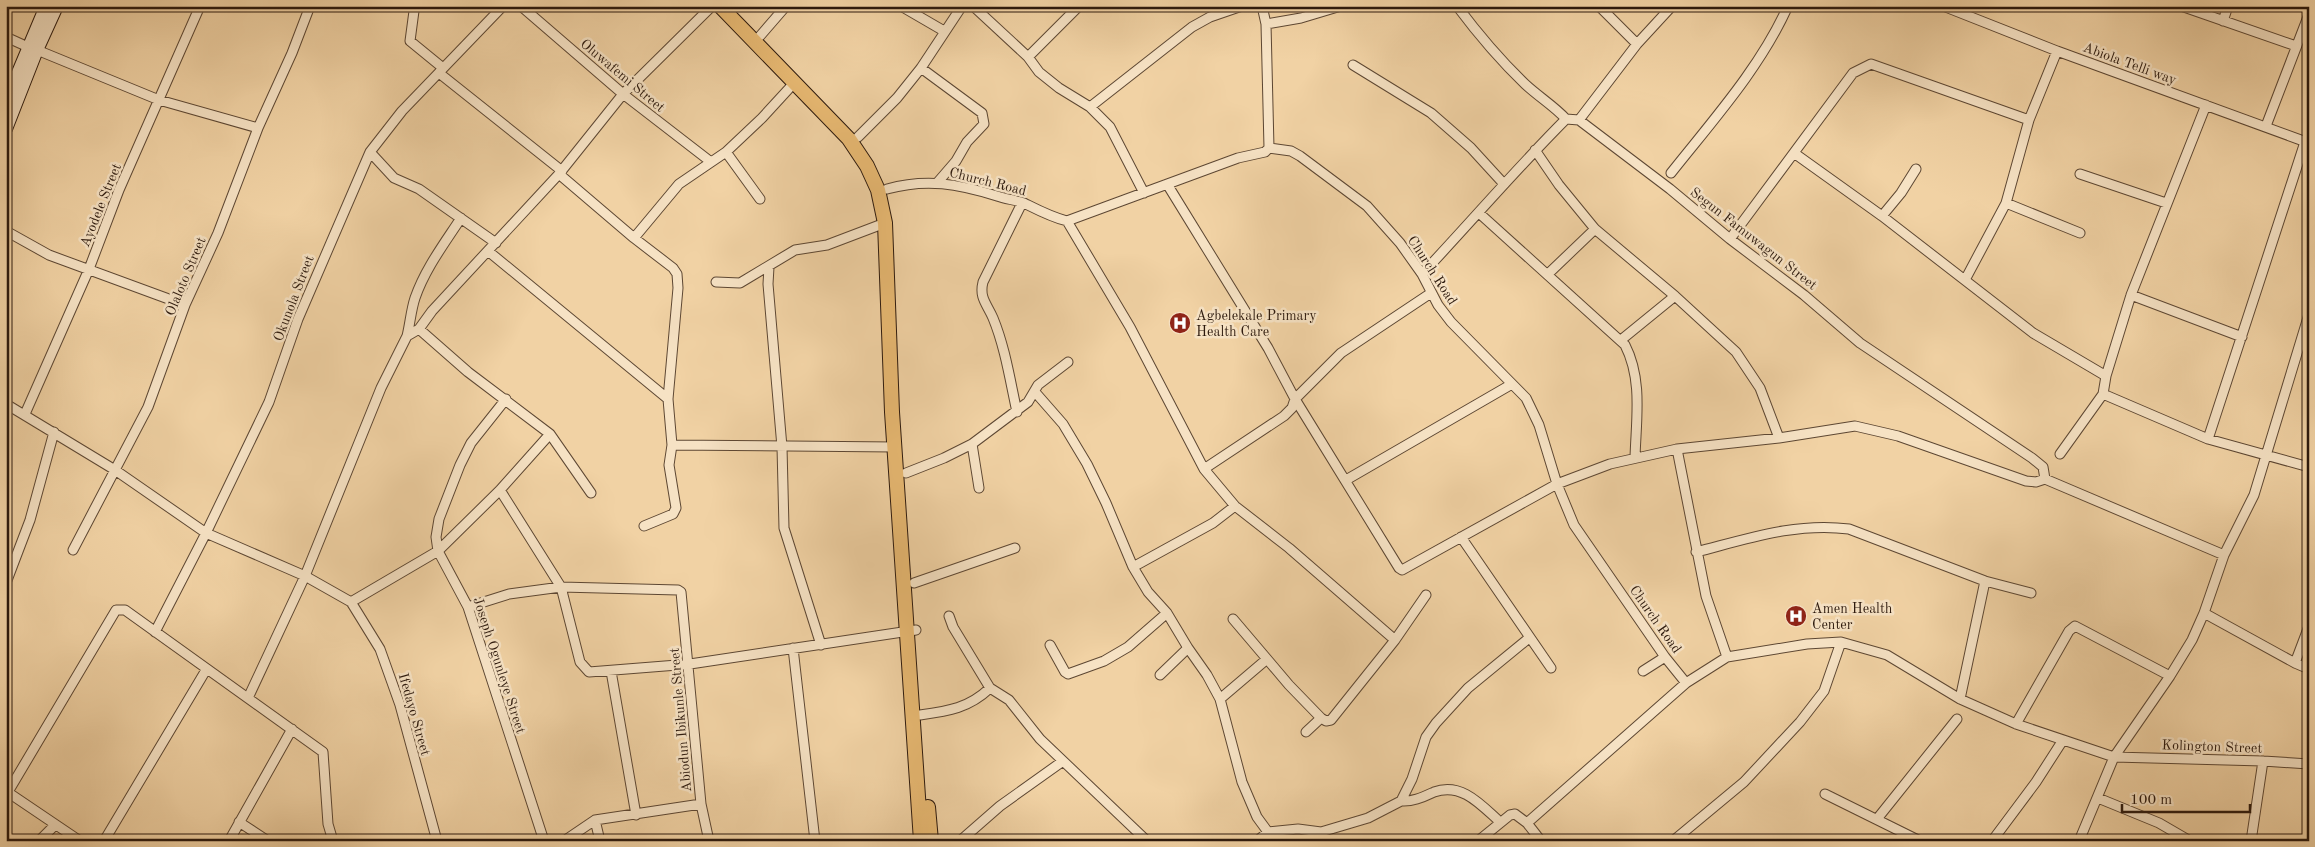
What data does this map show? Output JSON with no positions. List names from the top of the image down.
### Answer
{
  "streets": {
    "street": [
      "Abiola Telli way",
      "Oluwafemi Street",
      "Church Road",
      "Ayodele Street",
      "Segun Famuwagun Street",
      "Olaloto Street",
      "Okunola Street",
      "Joseph Ogunleye Street",
      "Ifedayo Street",
      "Abiodun Ibikunle Street",
      "Kolington Street"
    ]
  },
  "places": {
    "hospital": ["Agbelekale Primary Health Care", "Amen Health Center"]
  },
  "scale_bar": "100 m"
}
